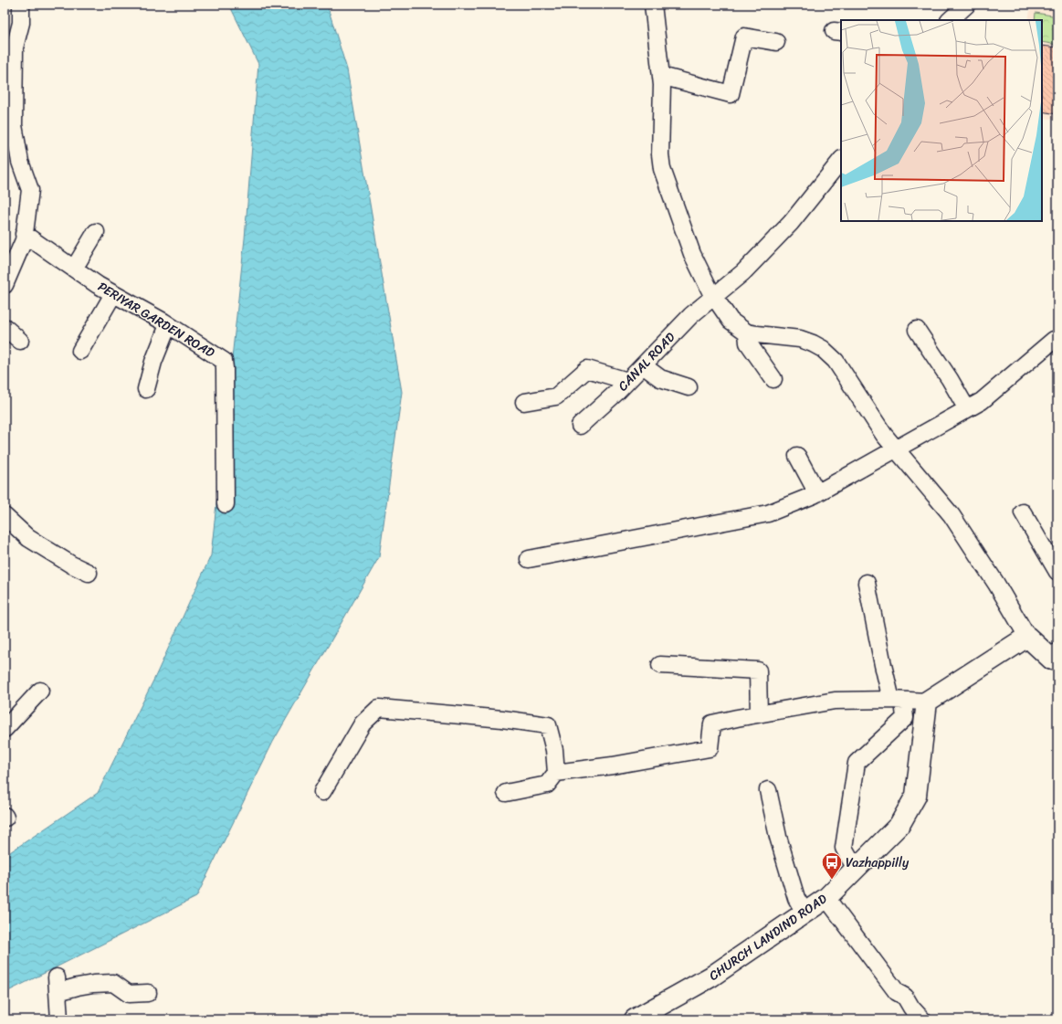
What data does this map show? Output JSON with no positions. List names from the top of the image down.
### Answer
{
  "streets": {
    "main road": ["CHURCH LANDIND ROAD"],
    "street": ["PERIYAR GARDEN ROAD", "CANAL ROAD"]
  },
  "places": {
    "bus stop": ["Vazhappilly"]
  }
}
